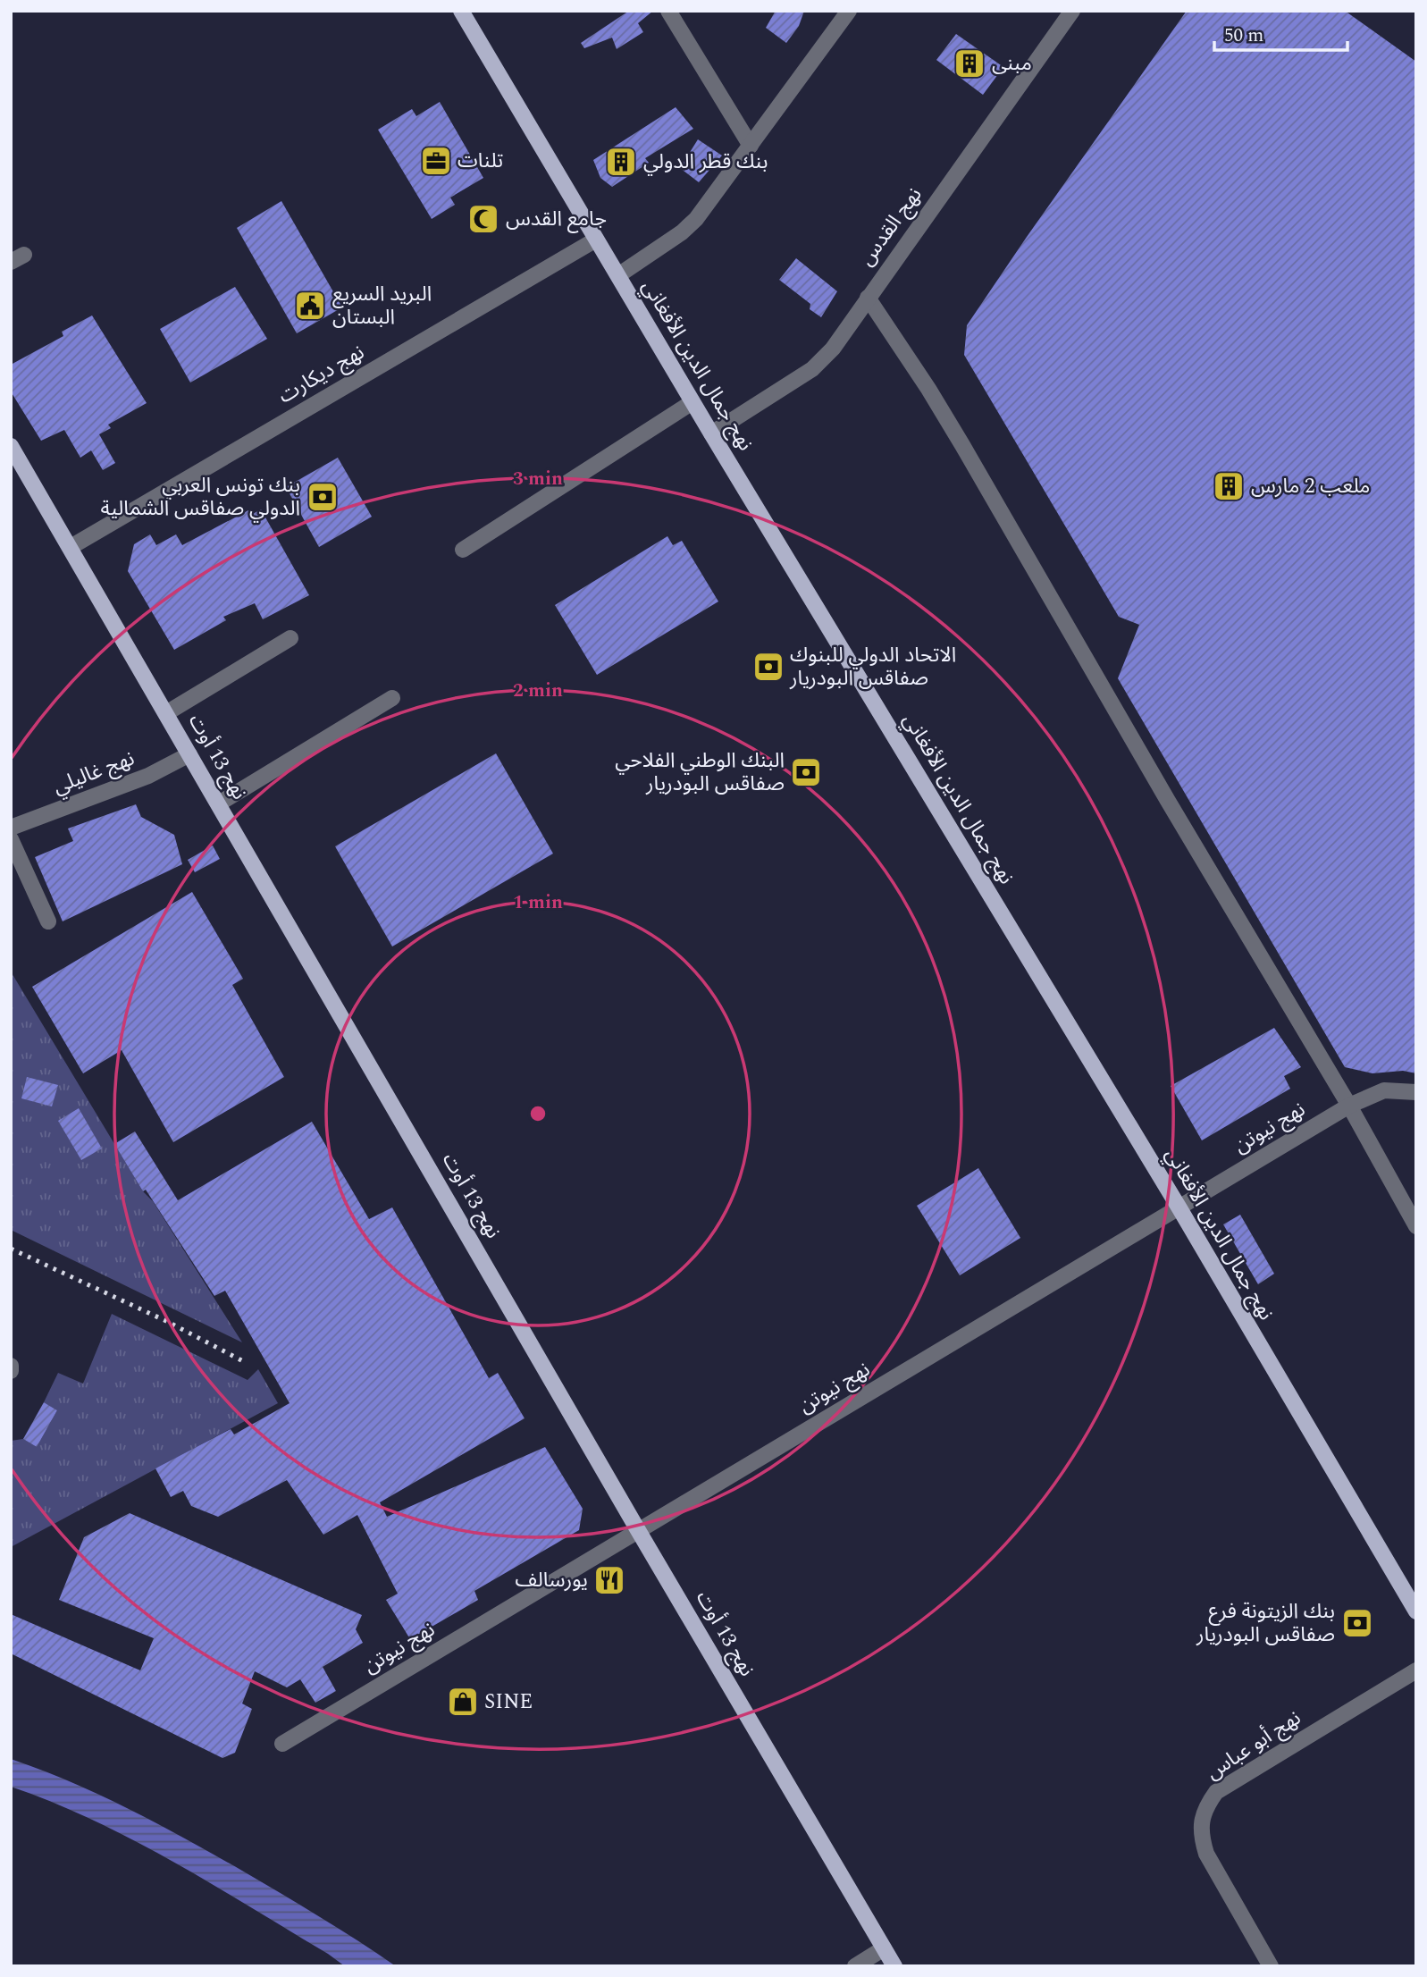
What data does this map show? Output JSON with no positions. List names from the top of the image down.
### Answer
{
  "streets": {
    "main road": ["نهج جمال الدين الأفغاني", "نهج 13 أوت"],
    "street": [
      "نهج القدس",
      "نهج ديكارت",
      "نهج غاليلي",
      "نهج نيوتن",
      "نهج أبو عباس"
    ]
  },
  "crossings": [
    ["نهج القدس", "نهج جمال الدين الأفغاني"],
    ["نهج جمال الدين الأفغاني", "نهج ديكارت"],
    ["نهج جمال الدين الأفغاني", "نهج نيوتن"],
    ["نهج ديكارت", "نهج 13 أوت"],
    ["نهج 13 أوت", "نهج غاليلي"],
    ["نهج 13 أوت", "نهج نيوتن"]
  ],
  "places": {
    "building": ["مبنى", "بنك قطر الدولي", "ملعب 2 مارس"],
    "office": ["تلنات"],
    "mosque": ["جامع القدس"],
    "public building": ["البريد السريع البستان"],
    "bank": [
      "بنك تونس العربي الدولي صفاقس الشمالية",
      "الاتحاد الدولي للبنوك صفاقس البودريار",
      "البنك الوطني الفلاحي صفاقس البودريار",
      "بنك الزيتونة فرع صفاقس البودريار"
    ],
    "restaurant": ["يورسالف"],
    "shop": ["SINE"]
  },
  "scale_bar": "50 m",
  "rings": ["3 min", "2 min", "1 min"]
}
